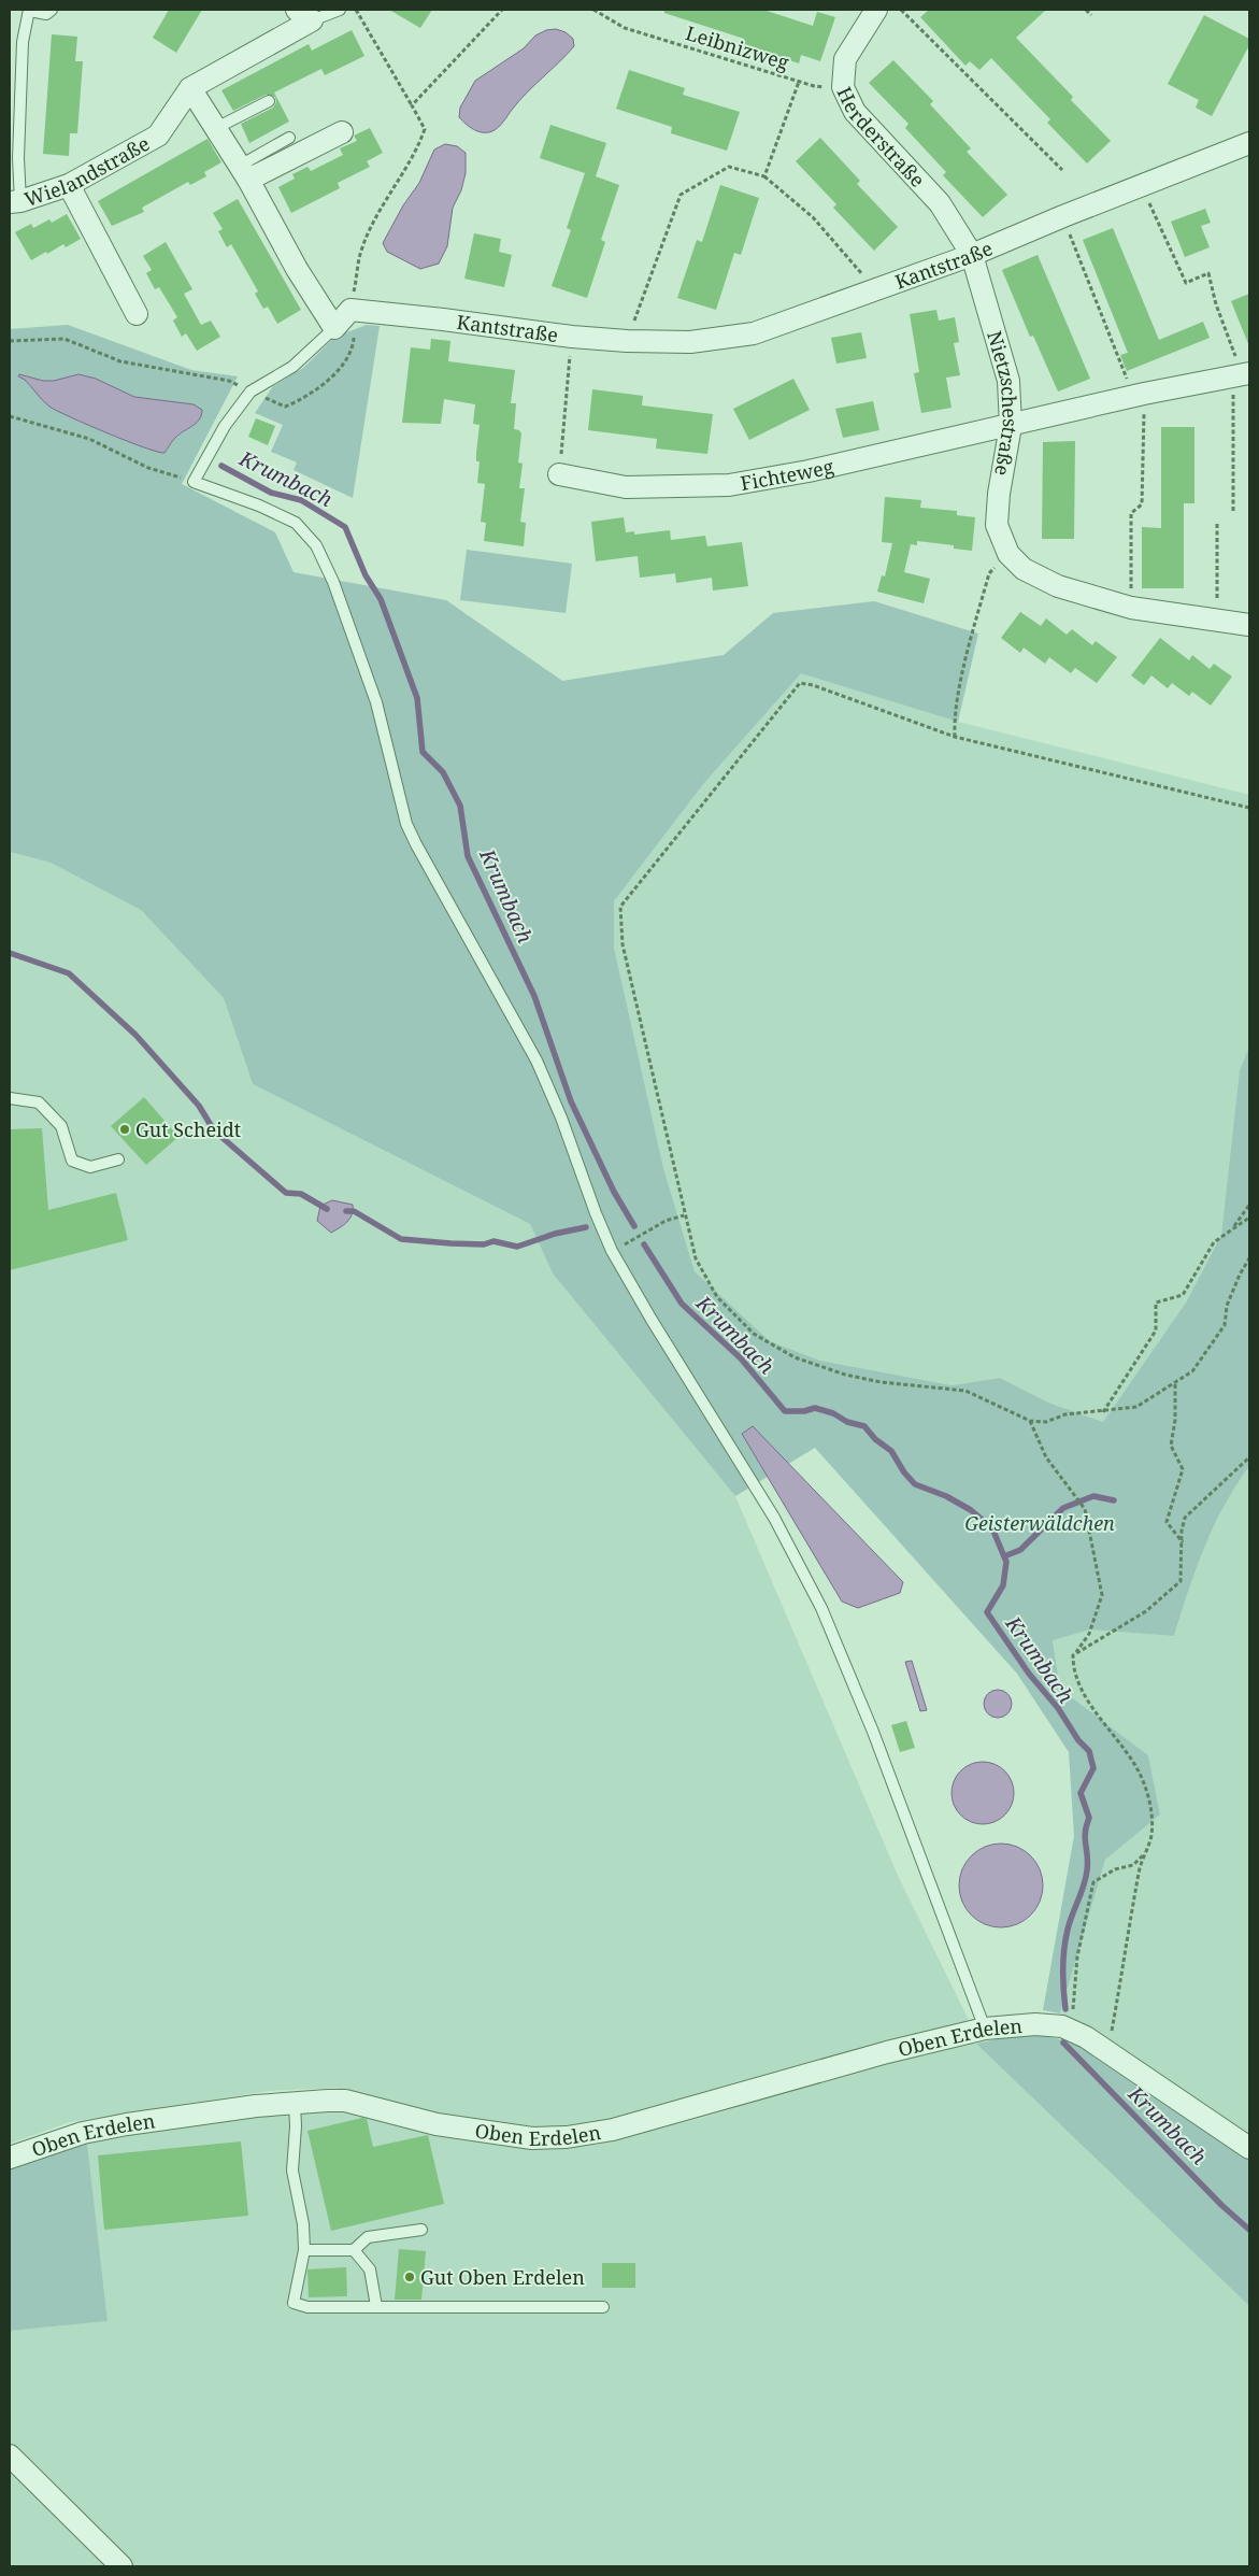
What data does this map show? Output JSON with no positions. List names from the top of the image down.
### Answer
{
  "streets": {
    "street": [
      "Herderstraße",
      "Wielandstraße",
      "Kantstraße",
      "Nietzschestraße",
      "Fichteweg",
      "Oben Erdelen"
    ],
    "path": ["Leibnizweg"]
  },
  "crossings": [
    ["Leibnizweg", "Herderstraße"],
    ["Herderstraße", "Kantstraße"],
    ["Herderstraße", "Nietzschestraße"],
    ["Kantstraße", "Nietzschestraße"],
    ["Kantstraße", "Fichteweg"],
    ["Nietzschestraße", "Fichteweg"]
  ],
  "water": ["Krumbach"],
  "parks": ["Geisterwäldchen"],
  "places": ["Gut Scheidt", "Gut Oben Erdelen"]
}
